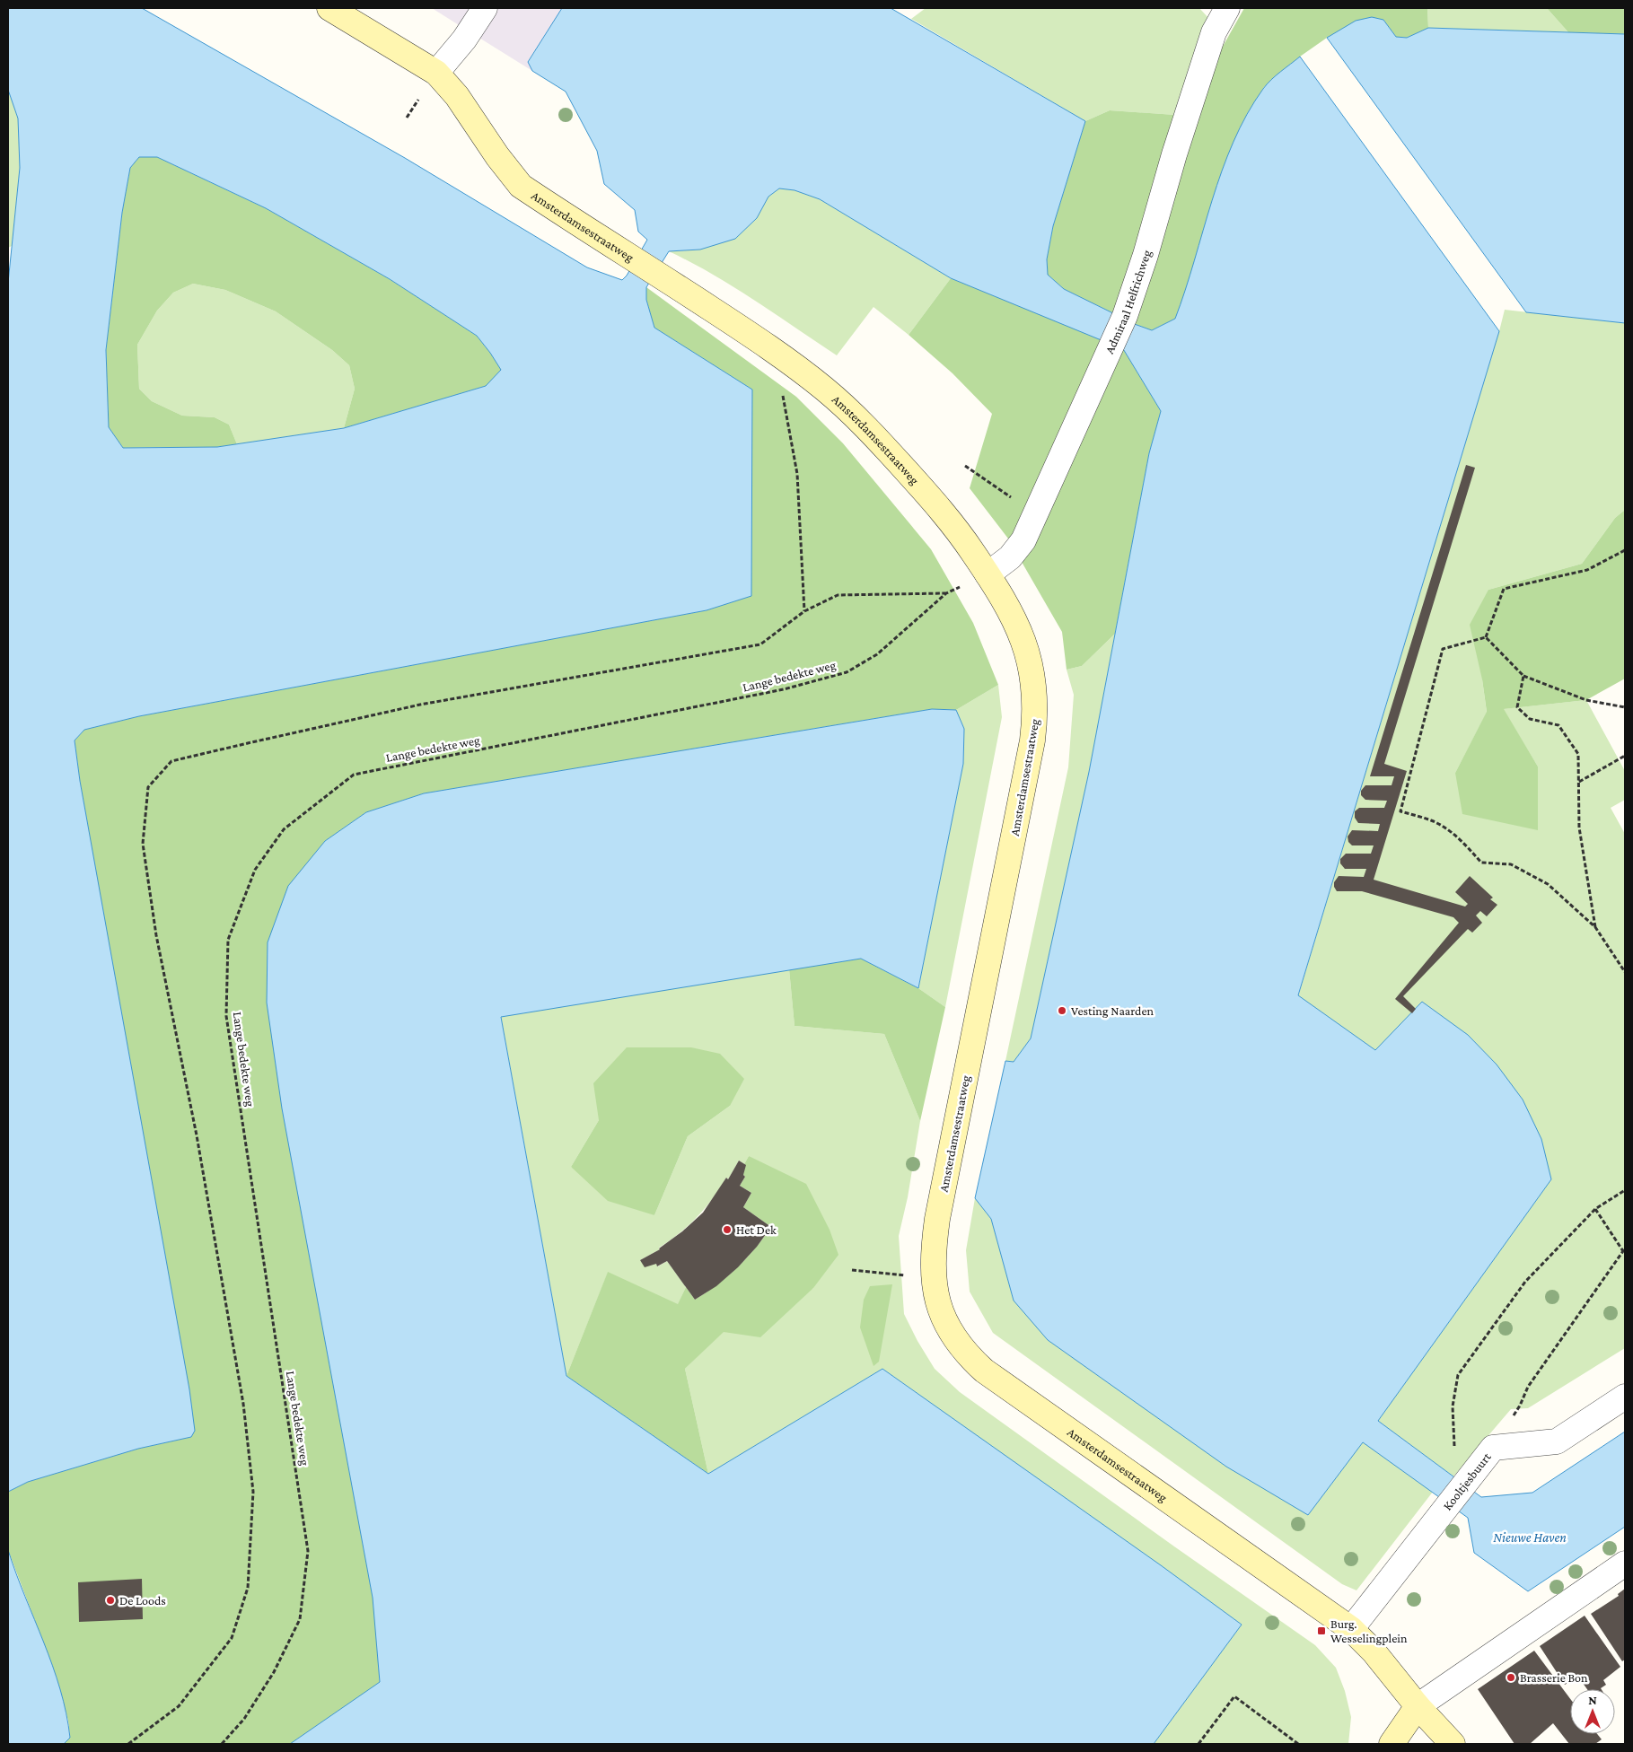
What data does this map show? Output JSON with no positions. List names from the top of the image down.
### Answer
{
  "streets": {
    "street": ["Amsterdamsestraatweg", "Admiraal Helfrichweg", "Kooltjesbuurt"],
    "path": ["Lange bedekte weg"]
  },
  "crossings": [
    ["Amsterdamsestraatweg", "Admiraal Helfrichweg"],
    ["Amsterdamsestraatweg", "Kooltjesbuurt"]
  ],
  "water": ["Nieuwe Haven"],
  "places": {
    "other": [
      "Vesting Naarden",
      "Het Dek",
      "De Loods",
      "Brasserie Bon"
    ],
    "transit": ["Burg. Wesselingplein"]
  },
  "north": "top"
}
